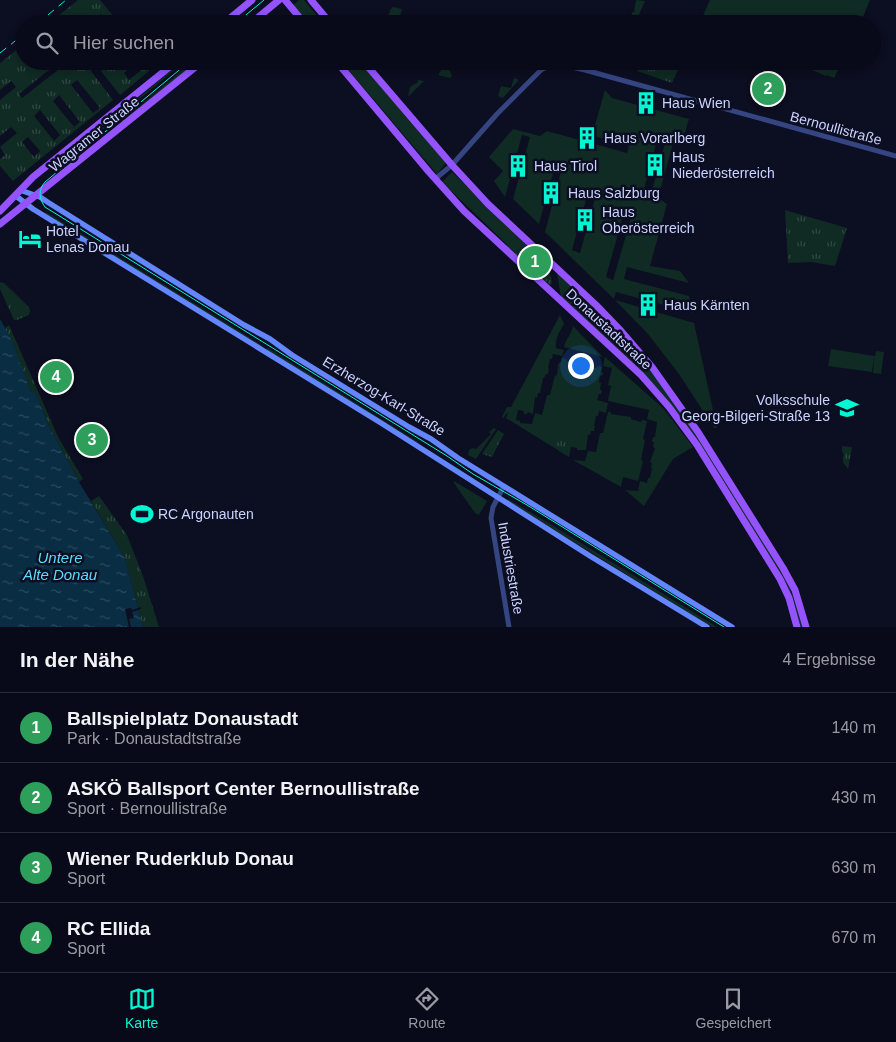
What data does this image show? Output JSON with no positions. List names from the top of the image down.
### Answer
{
  "streets": {
    "main road": ["Wagramer Straße", "Donaustadtstraße", "Erzherzog-Karl-Straße"],
    "street": ["Bernoullistraße", "Industriestraße"]
  },
  "crossings": [
    ["Bernoullistraße", "Donaustadtstraße"],
    ["Wagramer Straße", "Erzherzog-Karl-Straße"],
    ["Erzherzog-Karl-Straße", "Industriestraße"]
  ],
  "water": ["Untere Alte Donau"],
  "places": {
    "building": [
      "Haus Wien",
      "Haus Vorarlberg",
      "Haus Niederösterreich",
      "Haus Tirol",
      "Haus Salzburg",
      "Haus Oberösterreich",
      "Haus Kärnten"
    ],
    "hotel": ["Hotel Lenas Donau"],
    "school or university": ["Volksschule Georg-Bilgeri-Straße 13"],
    "sports": ["RC Argonauten"]
  },
  "page": {
    "search": "Hier suchen",
    "pins": [
      "2",
      "1",
      "4",
      "3"
    ],
    "heading": ["In der Nähe", "4 Ergebnisse"],
    "list": [
      {
        "mark": "1",
        "name": "Ballspielplatz Donaustadt",
        "note": "Park · Donaustadtstraße",
        "value": "140 m"
      },
      {
        "mark": "2",
        "name": "ASKÖ Ballsport Center Bernoullistraße",
        "note": "Sport · Bernoullistraße",
        "value": "430 m"
      },
      {
        "mark": "3",
        "name": "Wiener Ruderklub Donau",
        "note": "Sport",
        "value": "630 m"
      },
      {
        "mark": "4",
        "name": "RC Ellida",
        "note": "Sport",
        "value": "670 m"
      }
    ],
    "nav": ["Karte", "Route", "Gespeichert"]
  }
}
